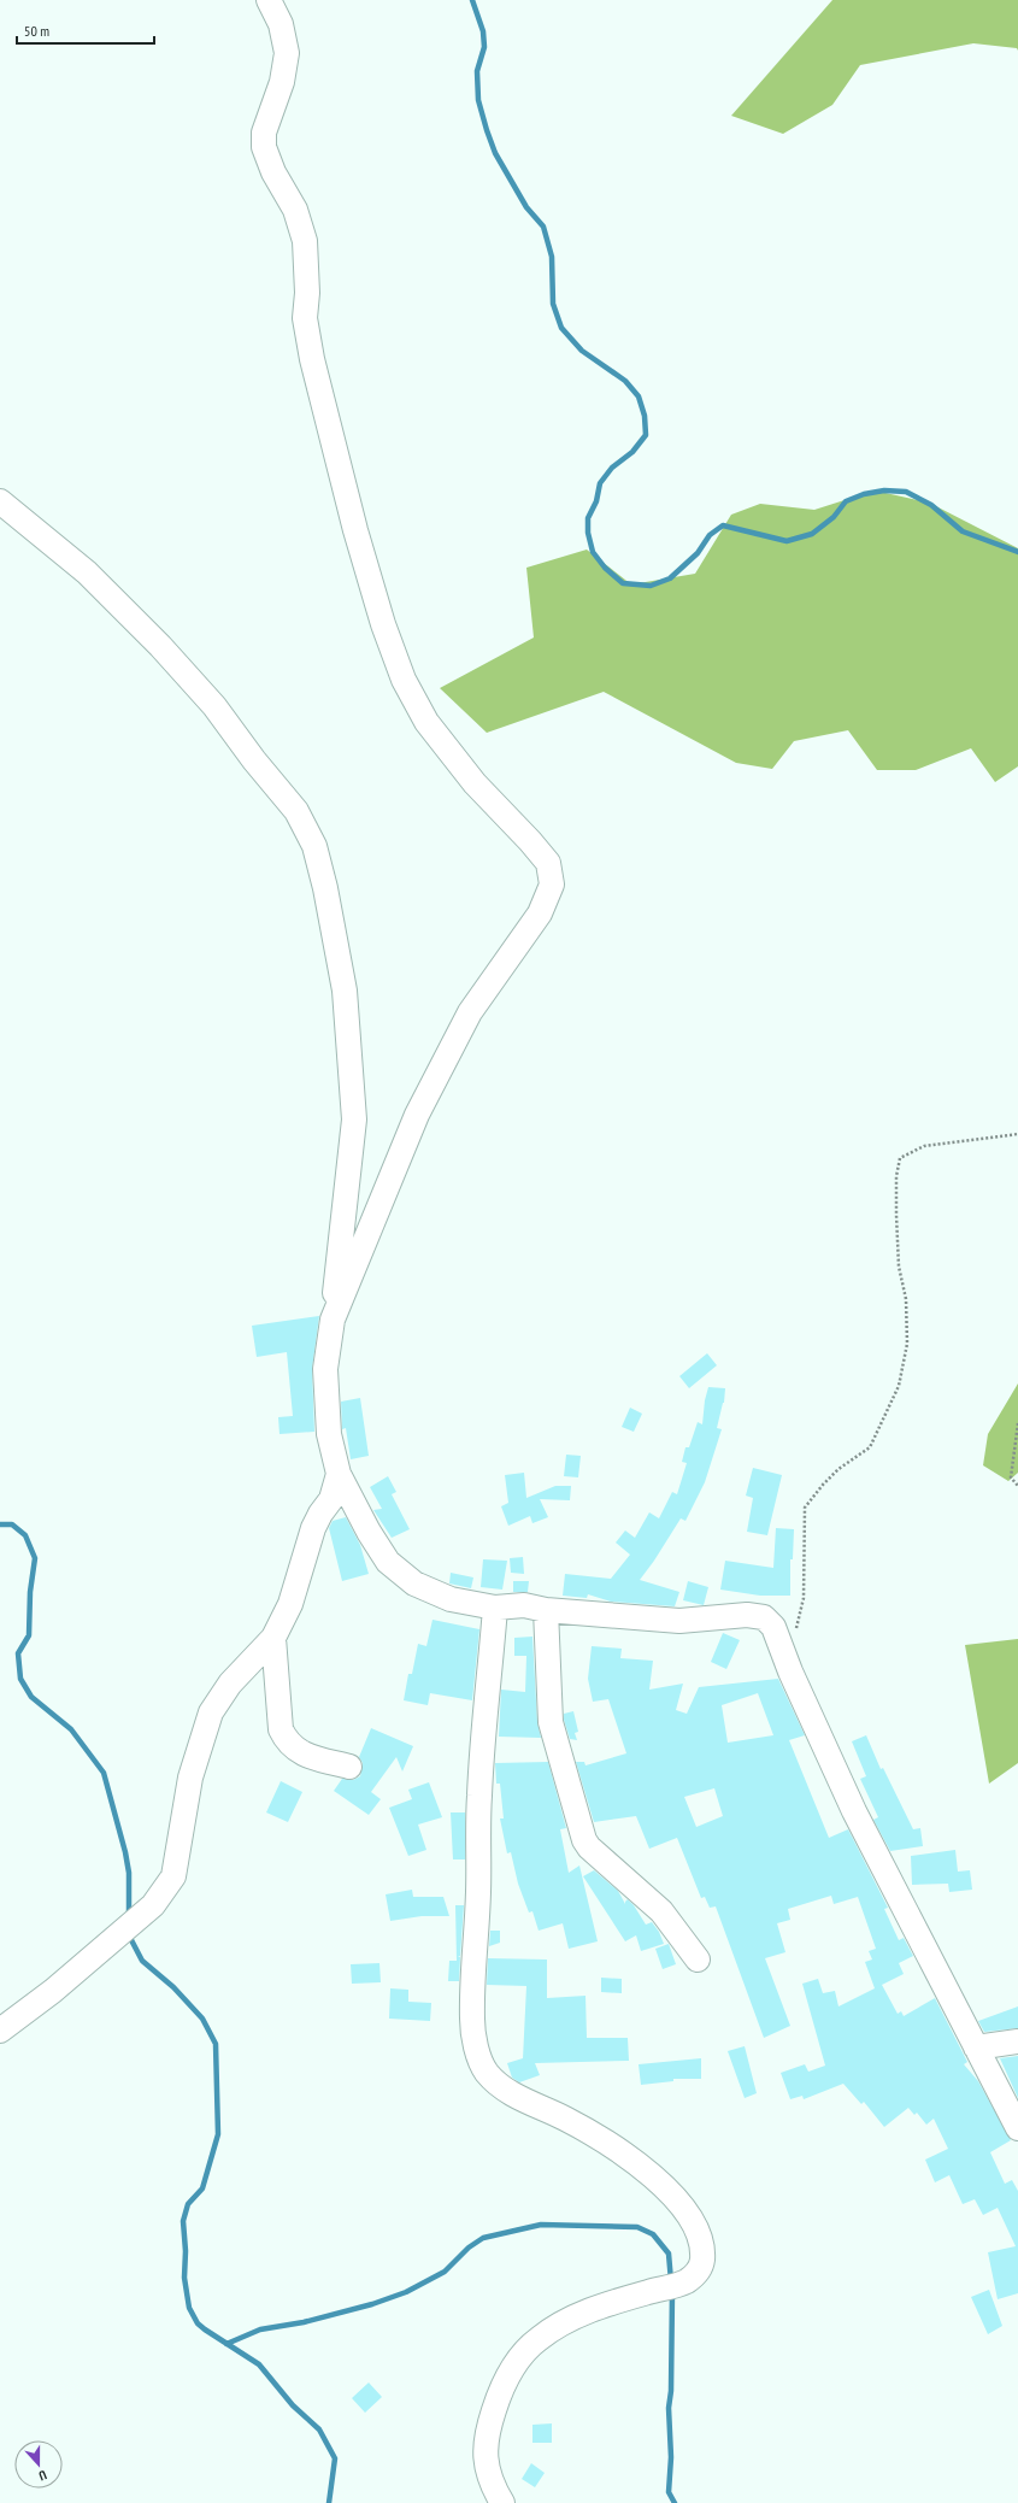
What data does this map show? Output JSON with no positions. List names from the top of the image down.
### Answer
{
  "scale_bar": "50 m",
  "north": "bottom"
}
